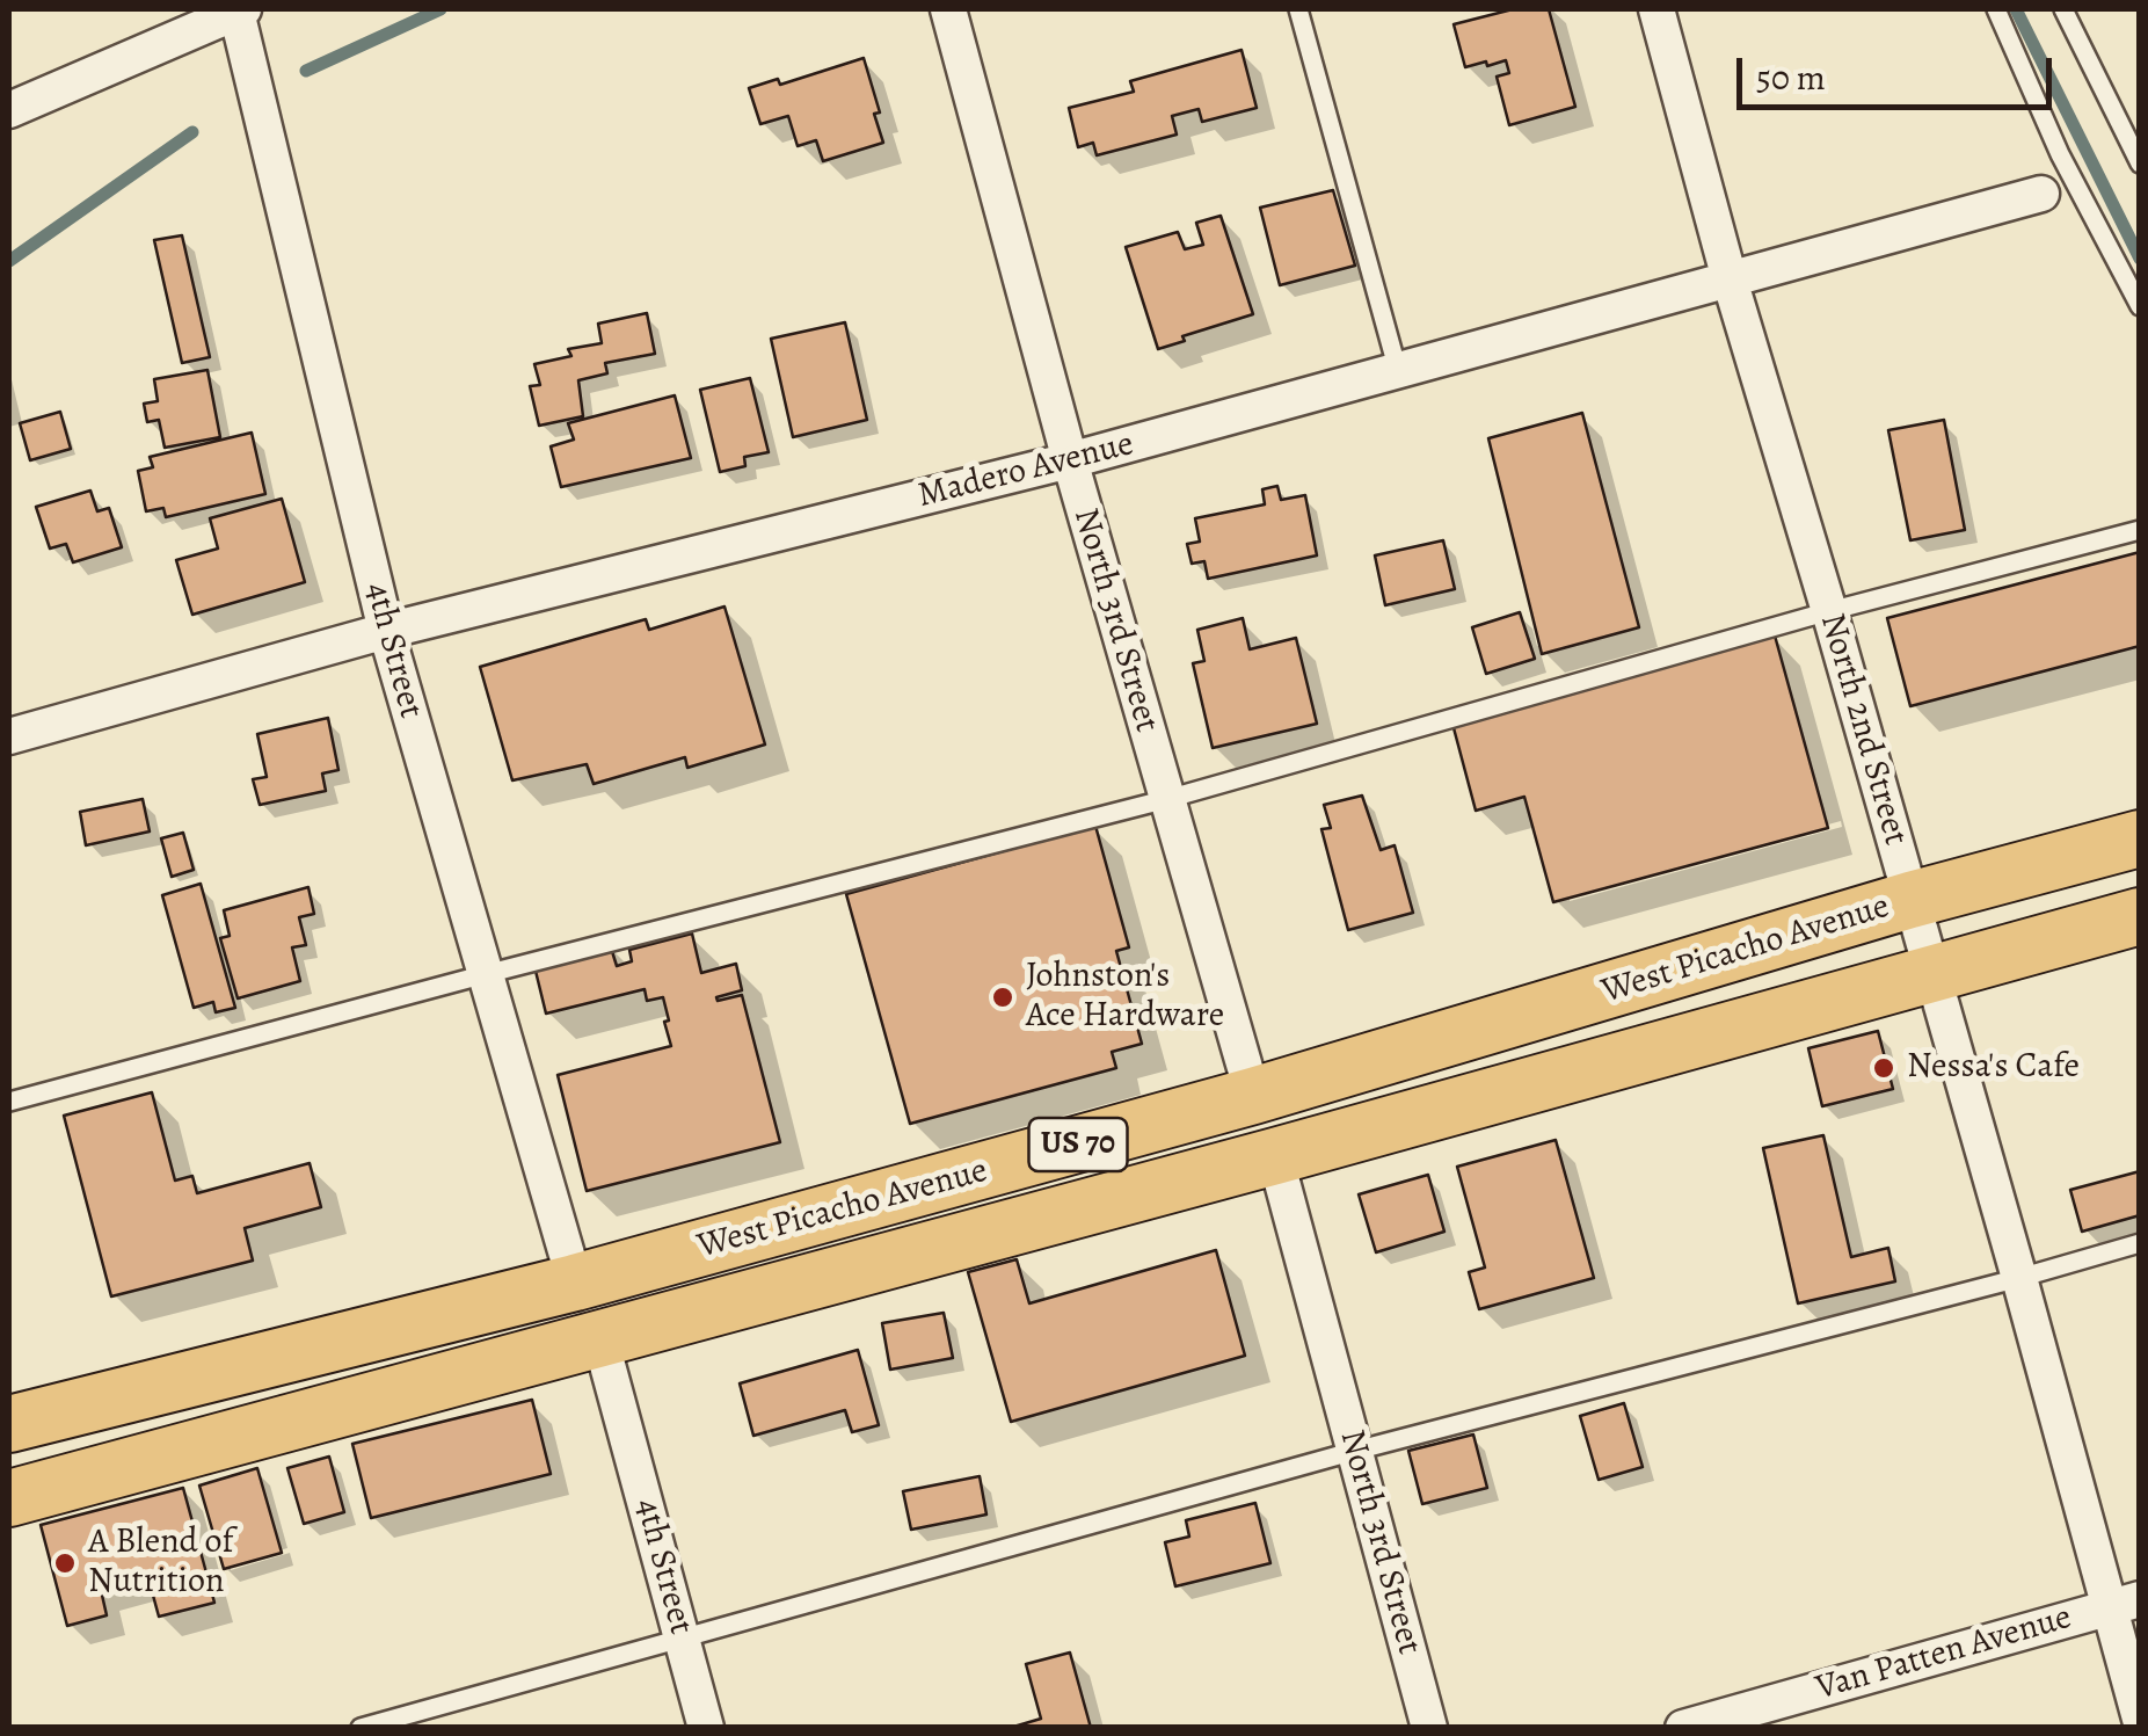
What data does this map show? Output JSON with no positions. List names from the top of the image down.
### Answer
{
  "streets": {
    "main road": ["West Picacho Avenue", "US 70"],
    "street": [
      "Madero Avenue",
      "North 3rd Street",
      "4th Street",
      "North 2nd Street",
      "Van Patten Avenue"
    ]
  },
  "crossings": [
    ["Madero Avenue", "North 3rd Street"],
    ["Madero Avenue", "4th Street"],
    ["Madero Avenue", "North 2nd Street"],
    ["North 3rd Street", "West Picacho Avenue"],
    ["4th Street", "West Picacho Avenue"],
    ["North 2nd Street", "West Picacho Avenue"],
    ["North 2nd Street", "Van Patten Avenue"]
  ],
  "places": ["Johnston's Ace Hardware", "Nessa's Cafe", "A Blend of Nutrition"],
  "scale_bar": "50 m"
}
